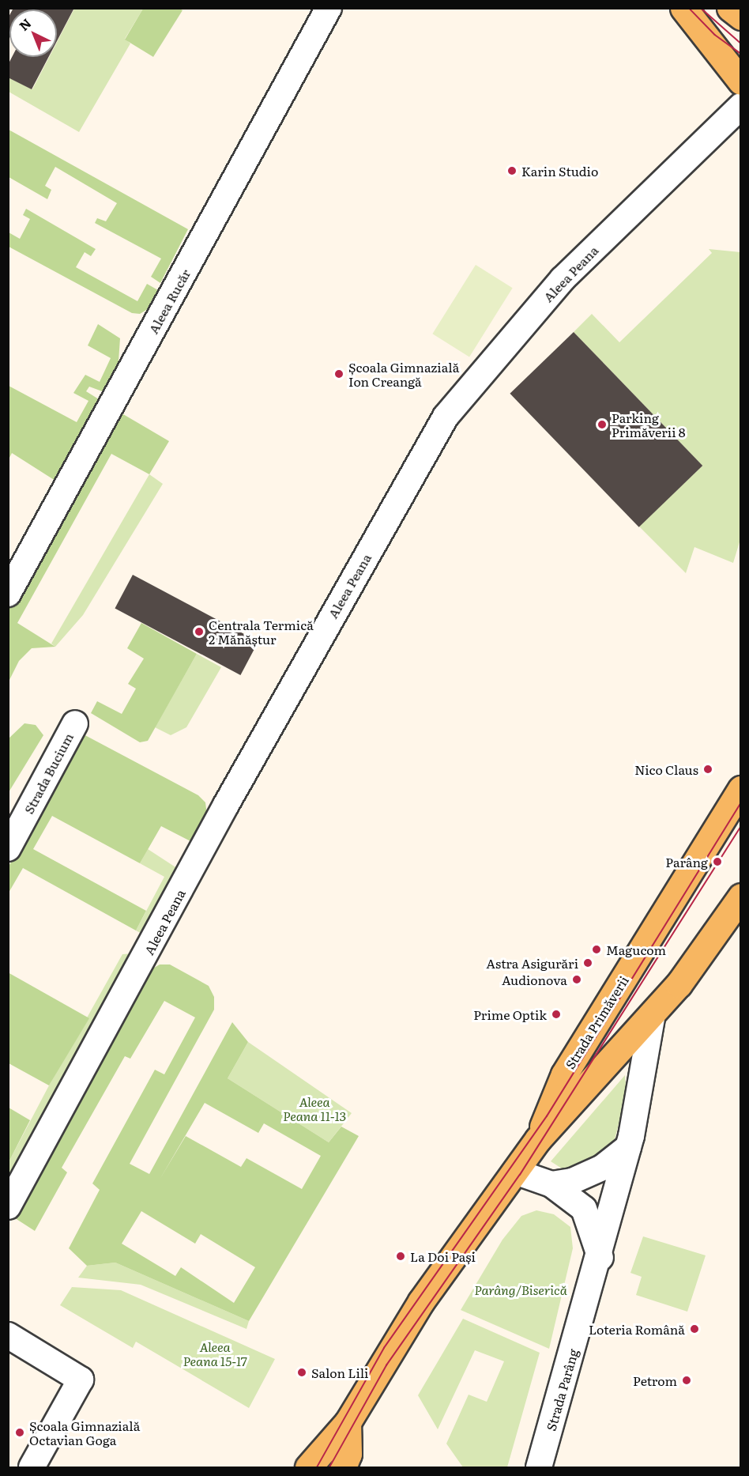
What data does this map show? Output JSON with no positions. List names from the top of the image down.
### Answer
{
  "streets": {
    "main road": ["Strada Primăverii"],
    "street": [
      "Aleea Peana",
      "Aleea Rucăr",
      "Strada Bucium",
      "Strada Parâng"
    ]
  },
  "crossings": [
    ["Strada Primăverii", "Strada Parâng"]
  ],
  "parks": ["Aleea Peana 11-13", "Parâng/Biserică", "Aleea Peana 15-17"],
  "places": [
    "Karin Studio",
    "Școala Gimnazială Ion Creangă",
    "Parking Primăverii 8",
    "Centrala Termică 2 Mănăștur",
    "Nico Claus",
    "Parâng",
    "Magucom",
    "Astra Asigurări",
    "Audionova",
    "Prime Optik",
    "La Doi Pași",
    "Loteria Română",
    "Salon Lili",
    "Petrom",
    "Școala Gimnazială Octavian Goga"
  ],
  "north": "top left"
}
